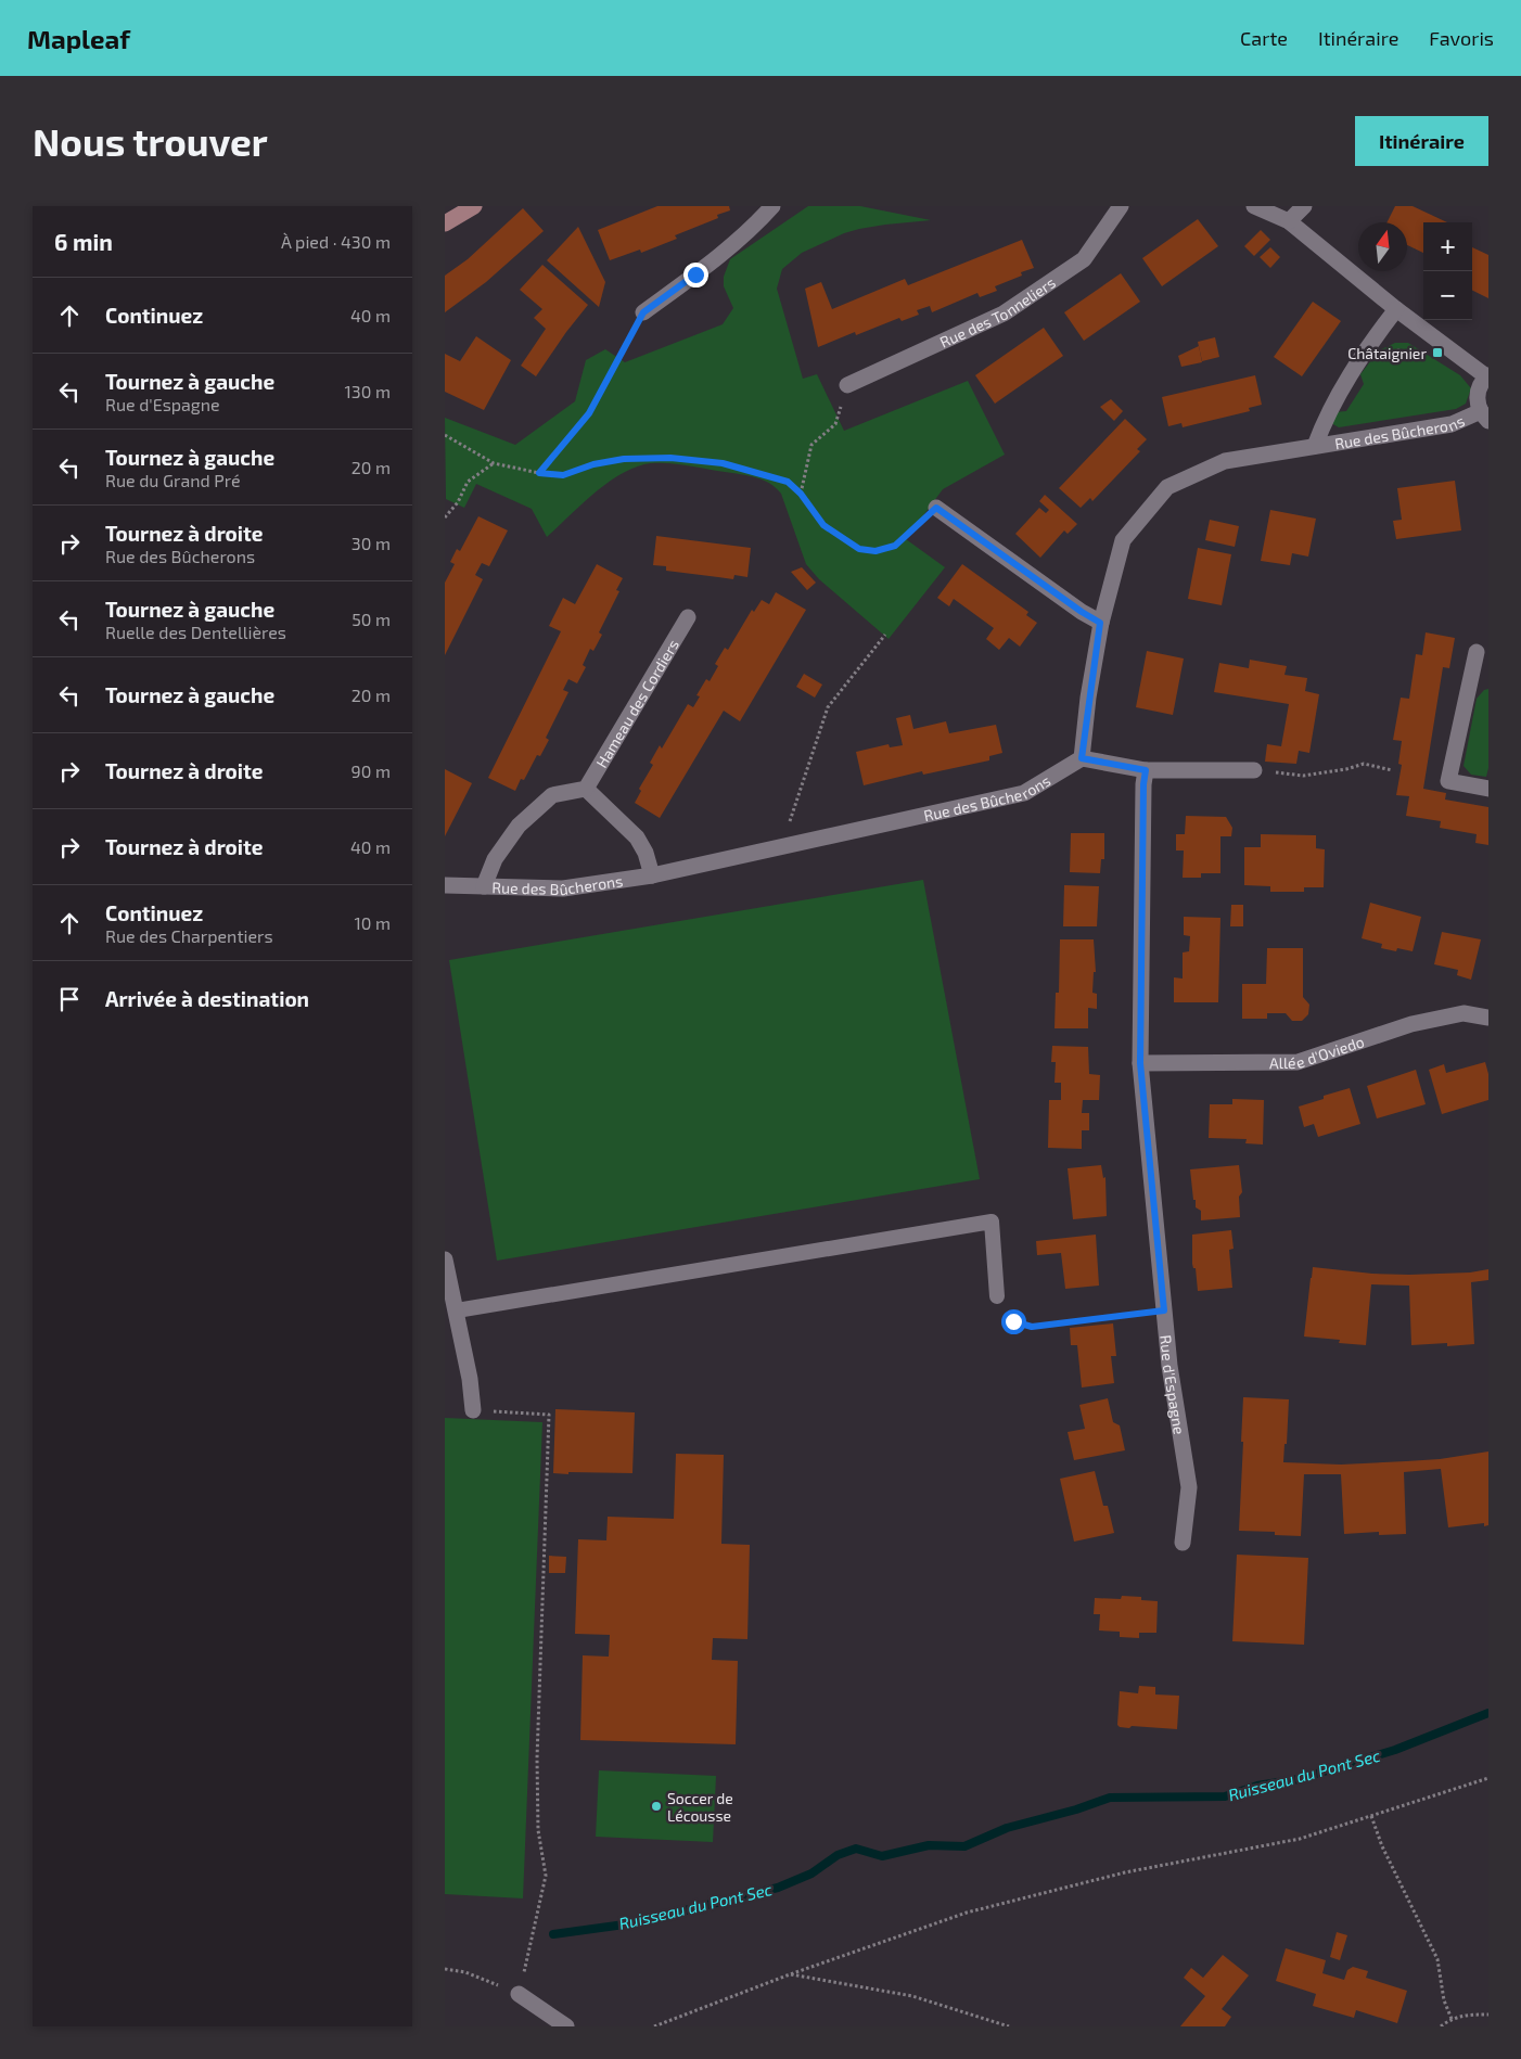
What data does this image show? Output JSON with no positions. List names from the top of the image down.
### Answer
{
  "streets": {
    "street": [
      "Rue des Tonneliers",
      "Rue des Bûcherons",
      "Hameau des Cordiers",
      "Allée d'Oviedo",
      "Rue d'Espagne"
    ]
  },
  "crossings": [
    ["Allée d'Oviedo", "Rue d'Espagne"]
  ],
  "water": ["Ruisseau du Pont Sec"],
  "places": {
    "transit": ["Châtaignier"],
    "other": ["Soccer de Lécousse"]
  },
  "north": "top",
  "page": {
    "header": "Mapleaf",
    "nav": ["Carte", "Itinéraire", "Favoris"],
    "buttons": "Itinéraire",
    "title": "Nous trouver",
    "heading": ["6 min", "À pied · 430 m"],
    "map_buttons": ["+", "−"],
    "list": [
      ["Continuez", "40 m"],
      ["Tournez à gauche", "Rue d'Espagne", "130 m"],
      ["Tournez à gauche", "Rue du Grand Pré", "20 m"],
      ["Tournez à droite", "Rue des Bûcherons", "30 m"],
      ["Tournez à gauche", "Ruelle des Dentellières", "50 m"],
      ["Tournez à gauche", "20 m"],
      ["Tournez à droite", "90 m"],
      ["Tournez à droite", "40 m"],
      ["Continuez", "Rue des Charpentiers", "10 m"],
      "Arrivée à destination"
    ]
  }
}
